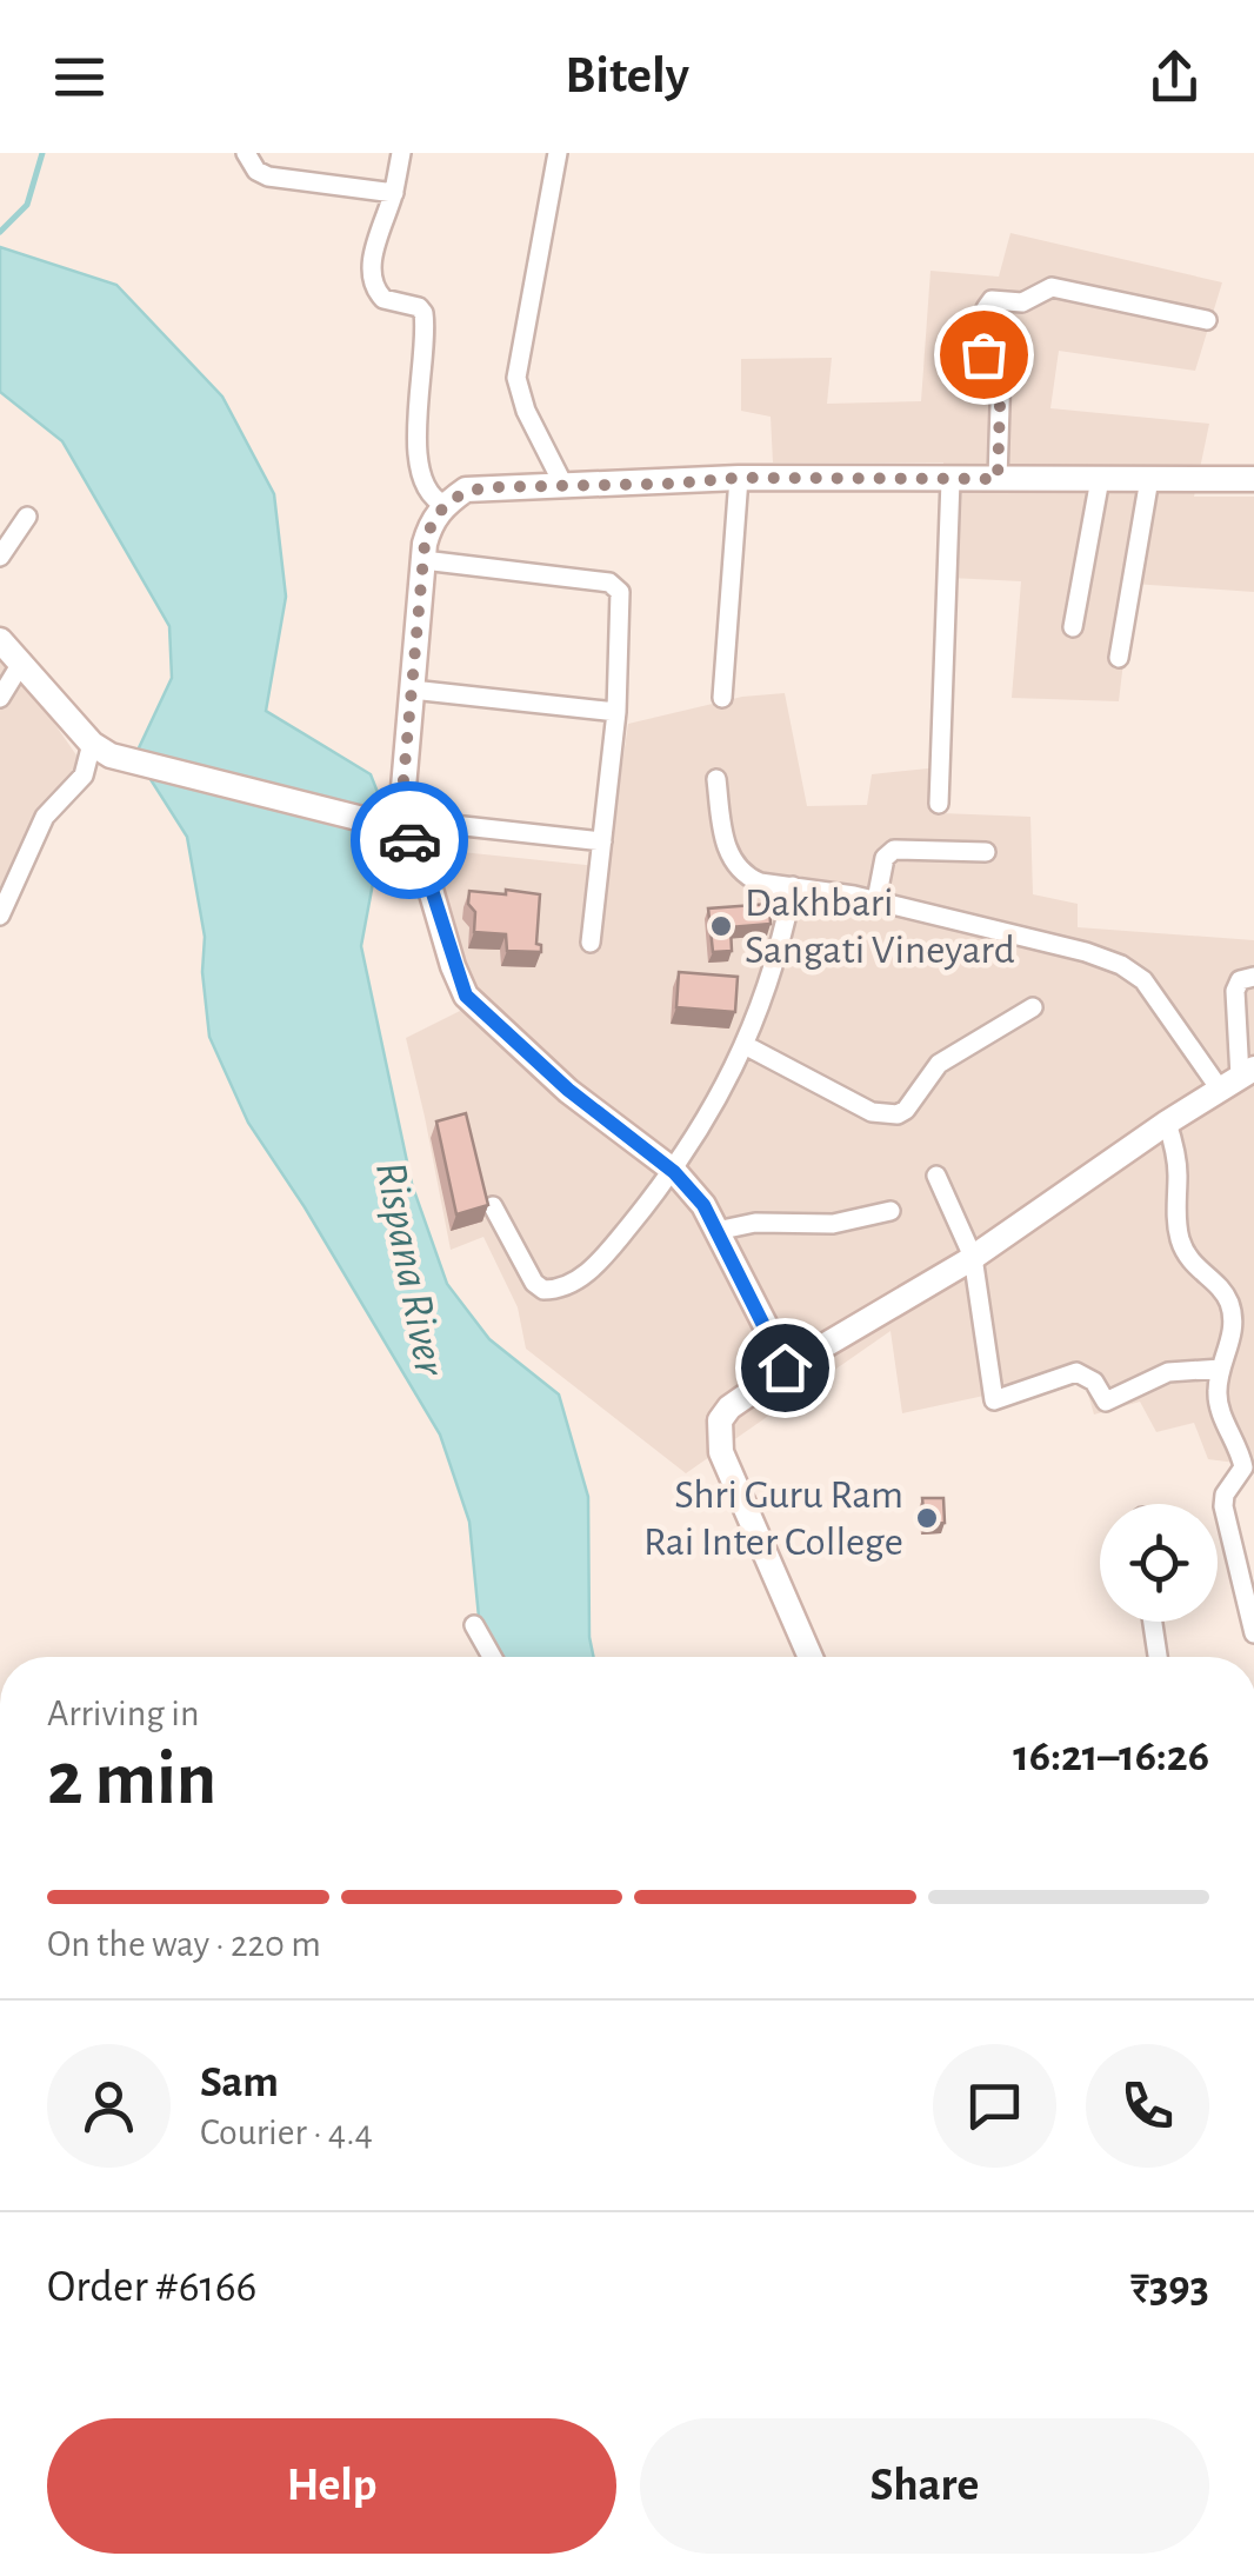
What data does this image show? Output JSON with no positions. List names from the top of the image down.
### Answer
{
  "water": ["Rispana River"],
  "places": ["Dakhbari Sangati Vineyard", "Shri Guru Ram Rai Inter College"],
  "page": {
    "header": "Bitely",
    "heading": ["2 min", "Arriving in", "16:21–16:26"],
    "panel": [
      "Sam",
      "Courier · 4.4",
      "Order #6166",
      "₹393"
    ],
    "bar": "On the way · 220 m",
    "buttons": ["Help", "Share"]
  }
}
